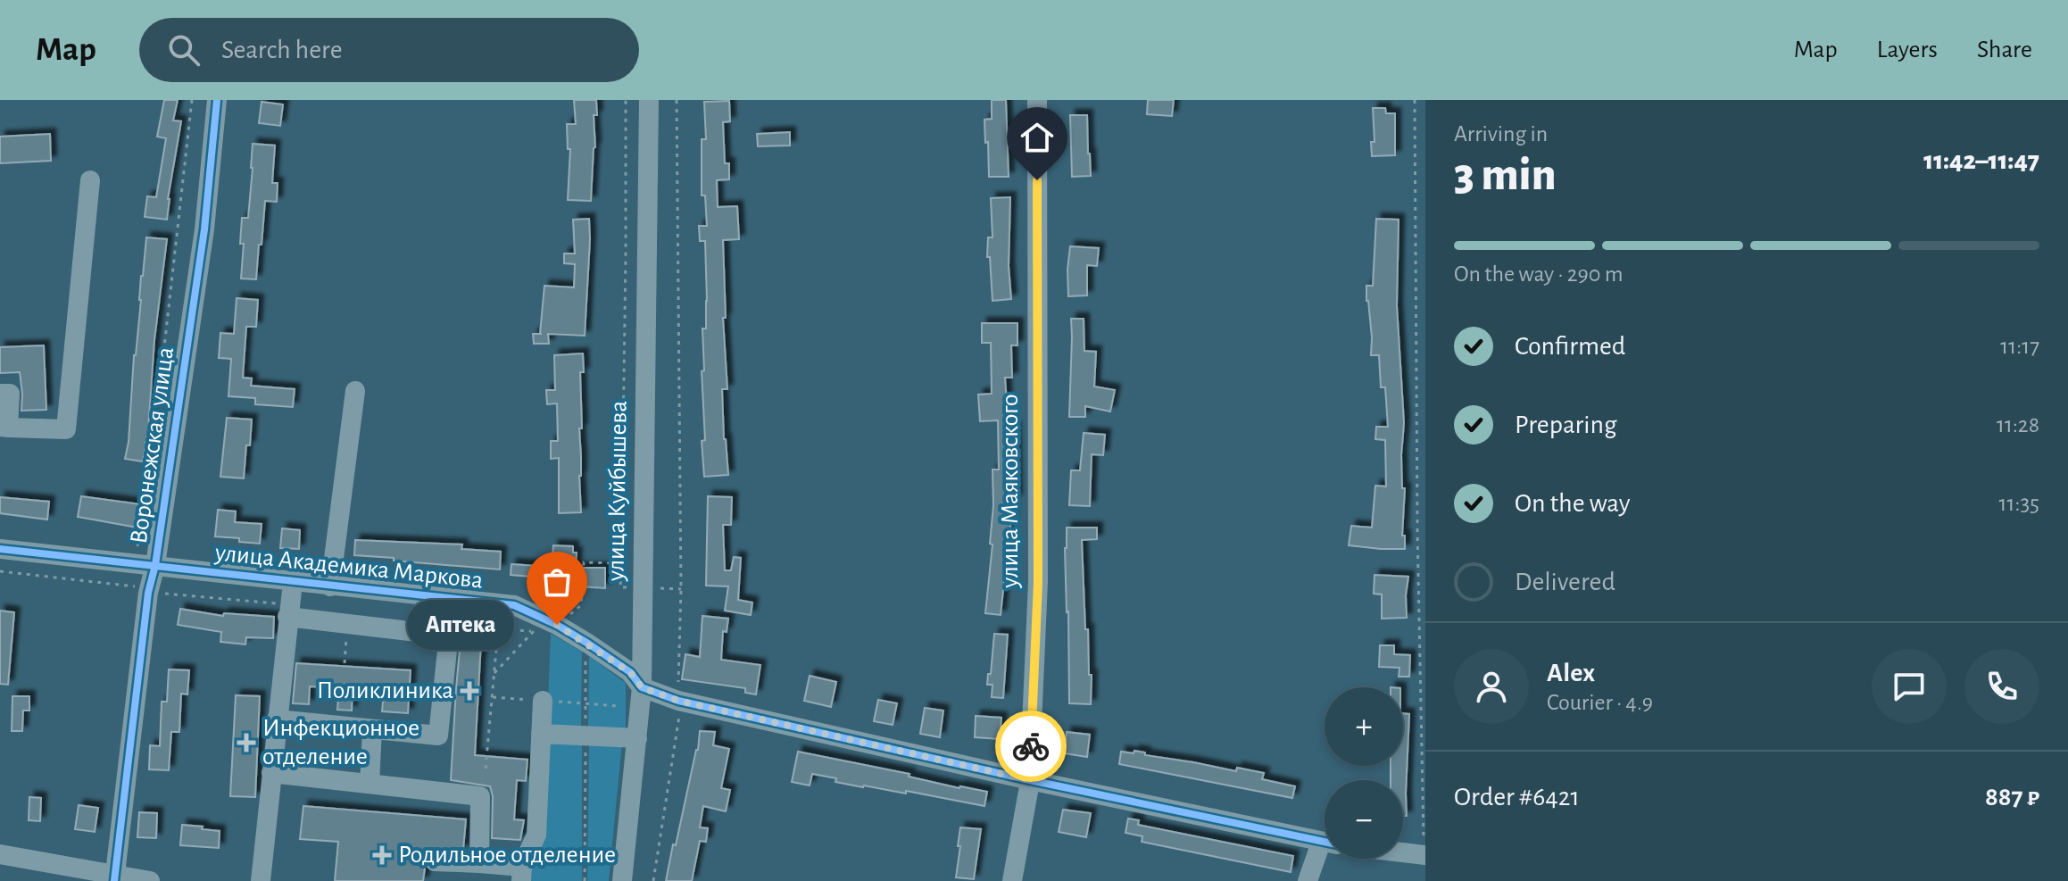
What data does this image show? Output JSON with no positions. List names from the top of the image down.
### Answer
{
  "streets": {
    "street": [
      "Воронежская улица",
      "улица Куйбышева",
      "улица Маяковского",
      "улица Академика Маркова"
    ]
  },
  "crossings": [
    ["Воронежская улица", "улица Академика Маркова"],
    ["улица Куйбышева", "улица Академика Маркова"],
    ["улица Маяковского", "улица Академика Маркова"]
  ],
  "places": {
    "other": ["Аптека"],
    "health": ["Поликлиника", "Инфекционное отделение", "Родильное отделение"]
  },
  "page": {
    "header": "Map",
    "search": "Search here",
    "nav": ["Map", "Layers", "Share"],
    "heading": ["3 min", "Arriving in", "11:42–11:47"],
    "panel": [
      "Alex",
      "Courier · 4.9",
      "Order #6421",
      "887 ₽"
    ],
    "bar": "On the way · 290 m",
    "list": [
      ["Confirmed", "11:17"],
      ["Preparing", "11:28"],
      ["On the way", "11:35"],
      "Delivered"
    ],
    "bubble": "Аптека",
    "map_buttons": ["+", "−"]
  }
}
